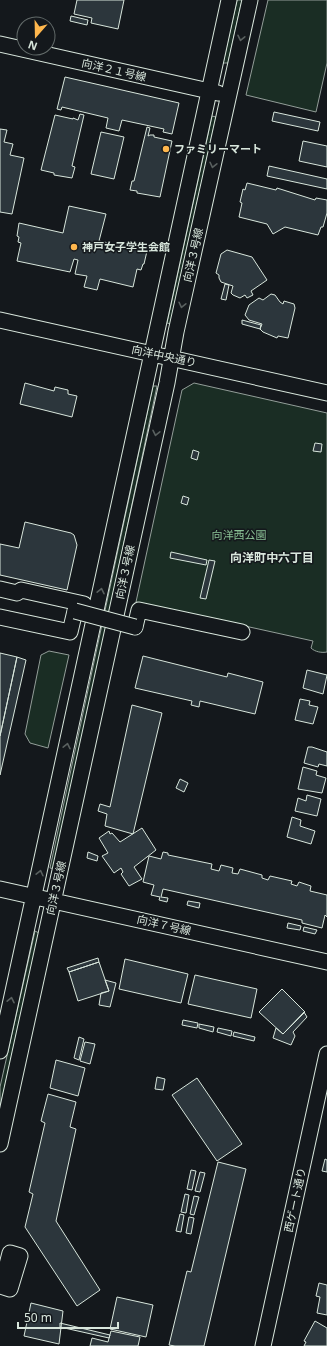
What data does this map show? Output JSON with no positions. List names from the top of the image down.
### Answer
{
  "streets": {
    "street": [
      "向洋２１号線",
      "向洋３号線",
      "向洋中央通り",
      "向洋７号線",
      "西ゲート通り"
    ]
  },
  "crossings": [
    ["向洋２１号線", "向洋３号線"],
    ["向洋３号線", "向洋中央通り"],
    ["向洋３号線", "向洋７号線"]
  ],
  "districts": ["向洋町中六丁目"],
  "parks": ["向洋西公園"],
  "places": ["ファミリーマート", "神戸女子学生会館"],
  "scale_bar": "50 m",
  "north": "bottom"
}
